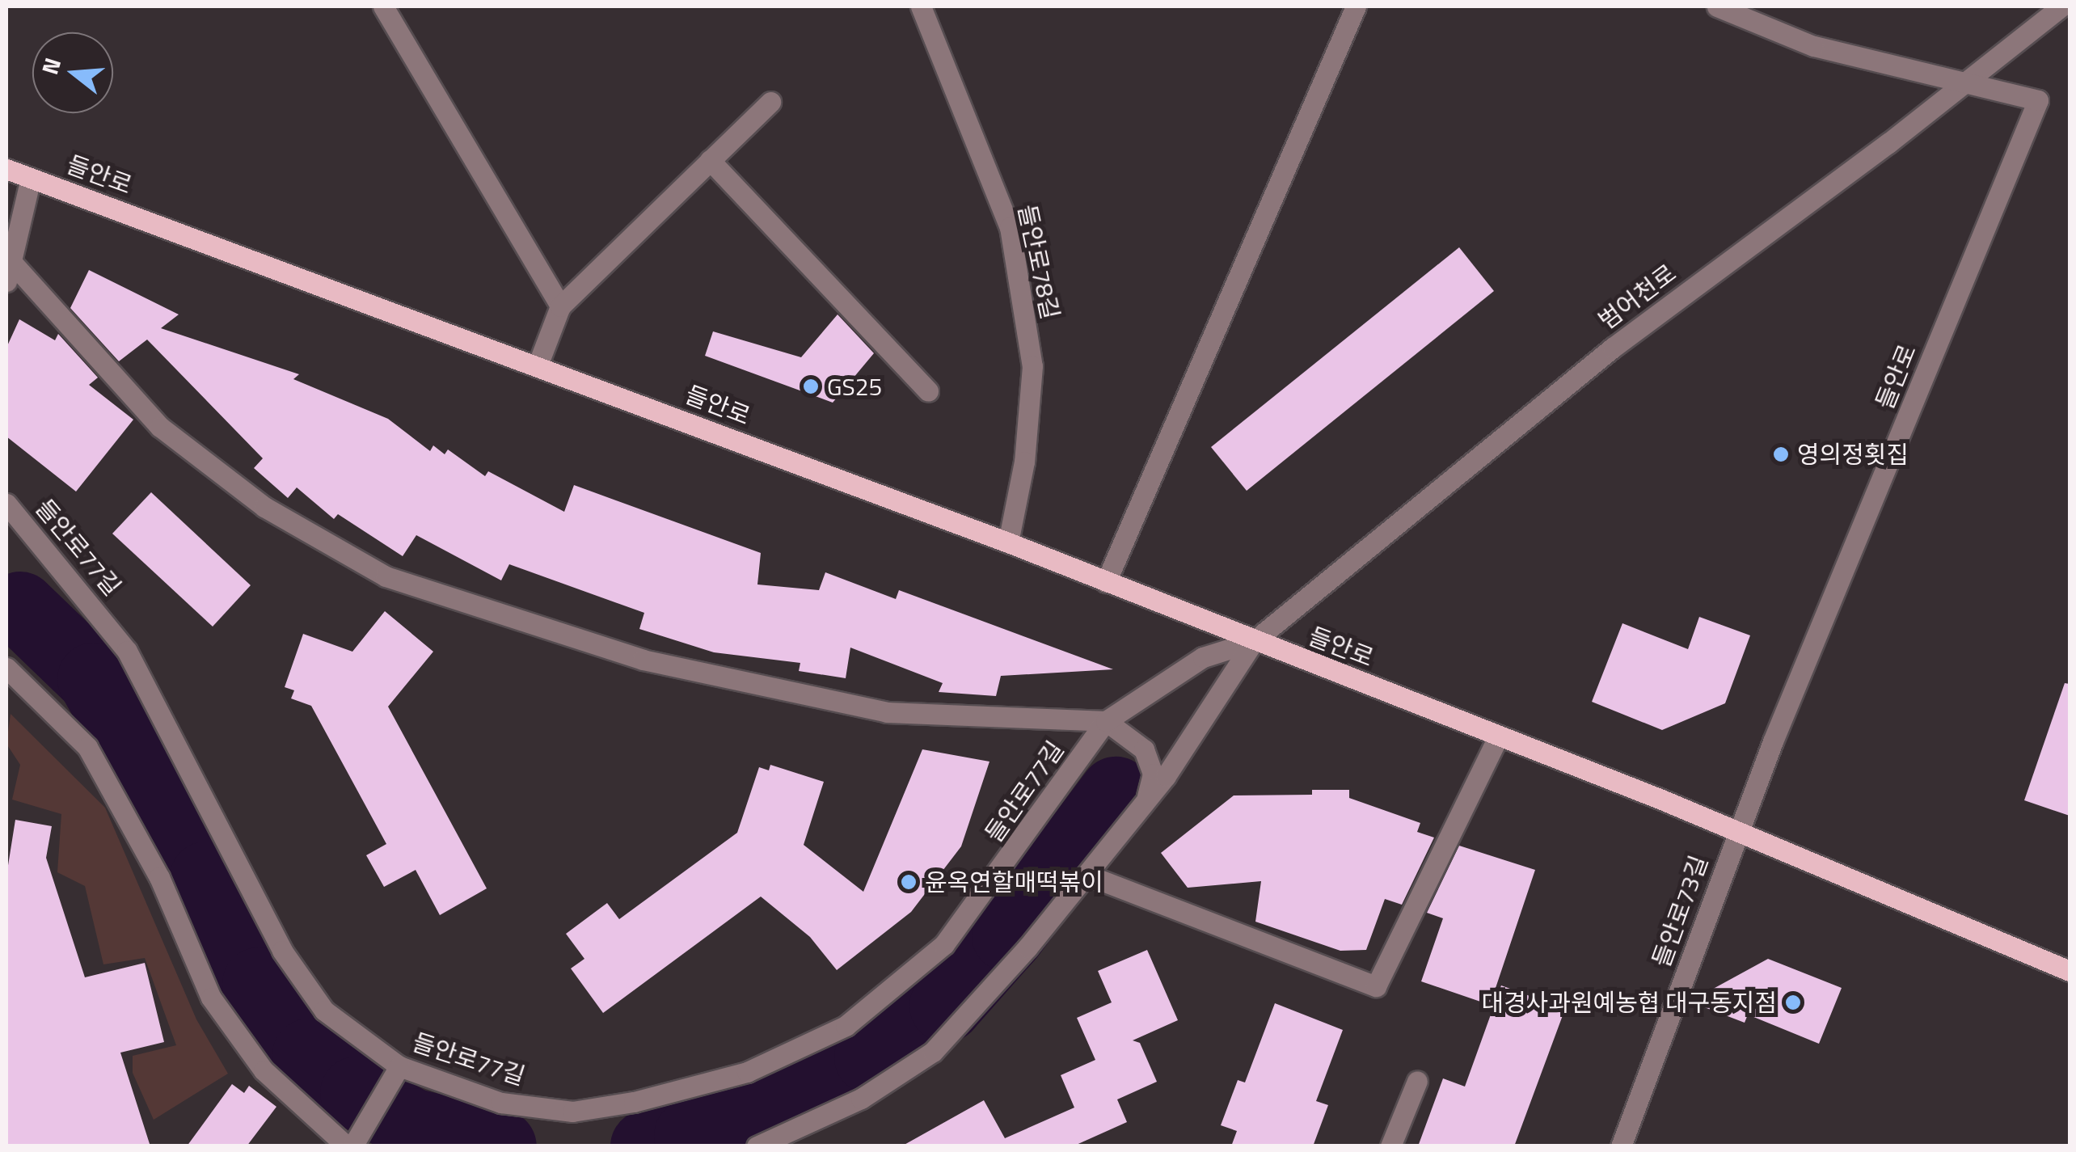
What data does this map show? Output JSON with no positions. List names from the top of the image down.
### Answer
{
  "streets": {
    "main road": ["들안로"],
    "street": [
      "들안로78길",
      "범어천로",
      "들안로77길",
      "들안로73길"
    ]
  },
  "crossings": [
    ["들안로", "들안로78길"],
    ["들안로", "범어천로"],
    ["들안로", "들안로77길"],
    ["들안로", "들안로73길"],
    ["범어천로", "들안로77길"]
  ],
  "places": [
    "GS25",
    "영의정횟집",
    "윤옥연할매떡볶이",
    "대경사과원예농협 대구동지점"
  ],
  "north": "left"
}
